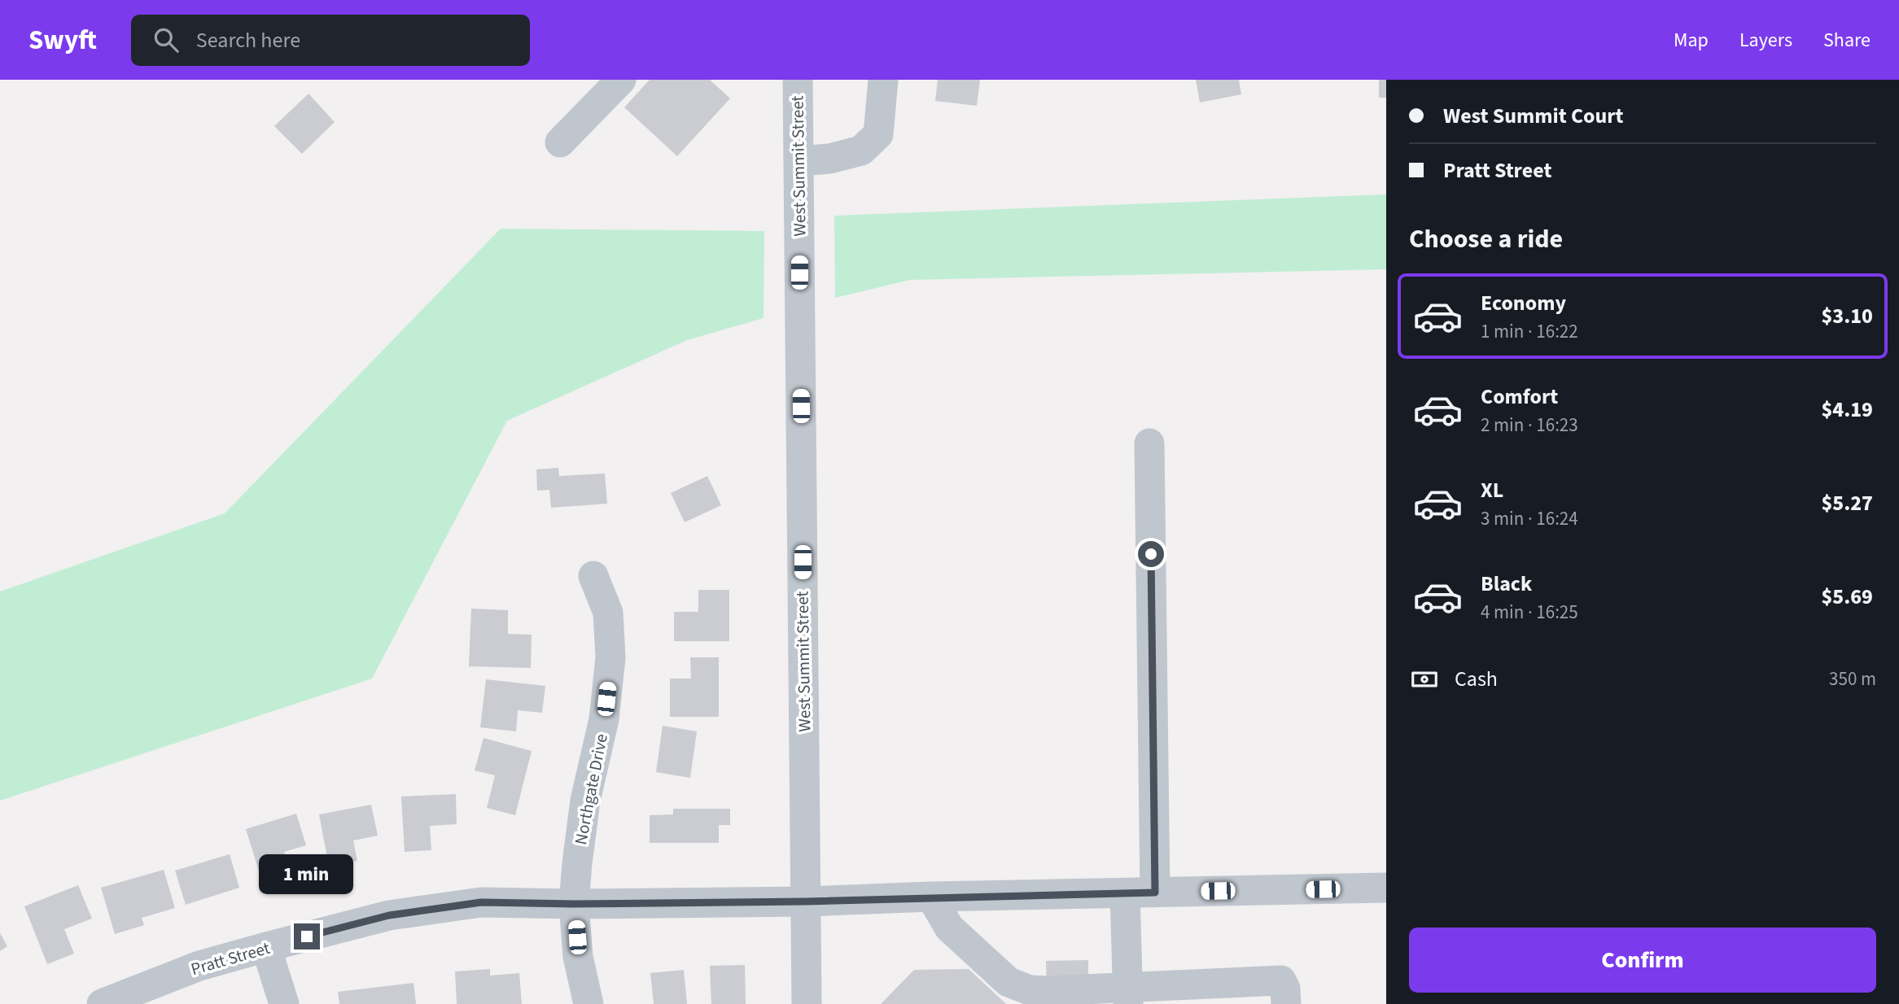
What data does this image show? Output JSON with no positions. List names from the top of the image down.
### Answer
{
  "streets": {
    "street": ["West Summit Street", "Northgate Drive", "Pratt Street"]
  },
  "crossings": [
    ["West Summit Street", "Pratt Street"],
    ["Northgate Drive", "Pratt Street"]
  ],
  "page": {
    "header": "Swyft",
    "search": "Search here",
    "nav": ["Map", "Layers", "Share"],
    "banner": ["West Summit Court", "Pratt Street"],
    "heading": "Choose a ride",
    "list": [
      {
        "name": "Economy",
        "note": "1 min · 16:22",
        "value": "$3.10"
      },
      {
        "name": "Comfort",
        "note": "2 min · 16:23",
        "value": "$4.19"
      },
      {
        "name": "XL",
        "note": "3 min · 16:24",
        "value": "$5.27"
      },
      {
        "name": "Black",
        "note": "4 min · 16:25",
        "value": "$5.69"
      }
    ],
    "pay": ["Cash", "350 m"],
    "bubble": "1 min",
    "buttons": "Confirm"
  }
}
